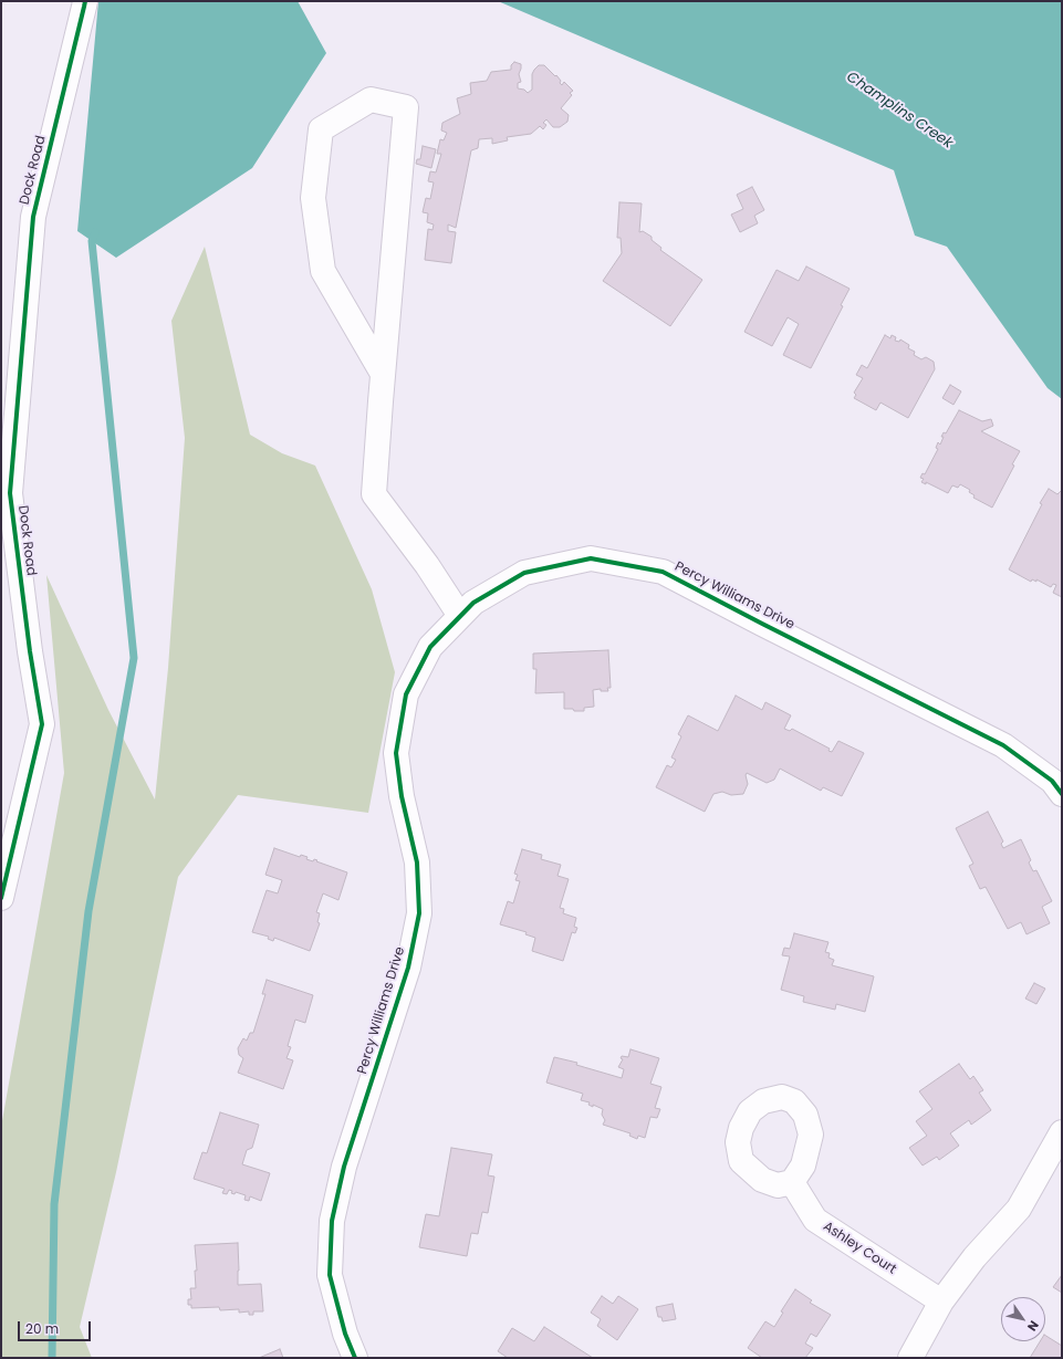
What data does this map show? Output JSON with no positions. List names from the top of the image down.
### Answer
{
  "streets": {
    "street": ["Dock Road", "Percy Williams Drive", "Ashley Court"]
  },
  "water": ["Champlins Creek"],
  "scale_bar": "20 m",
  "north": "bottom right"
}
